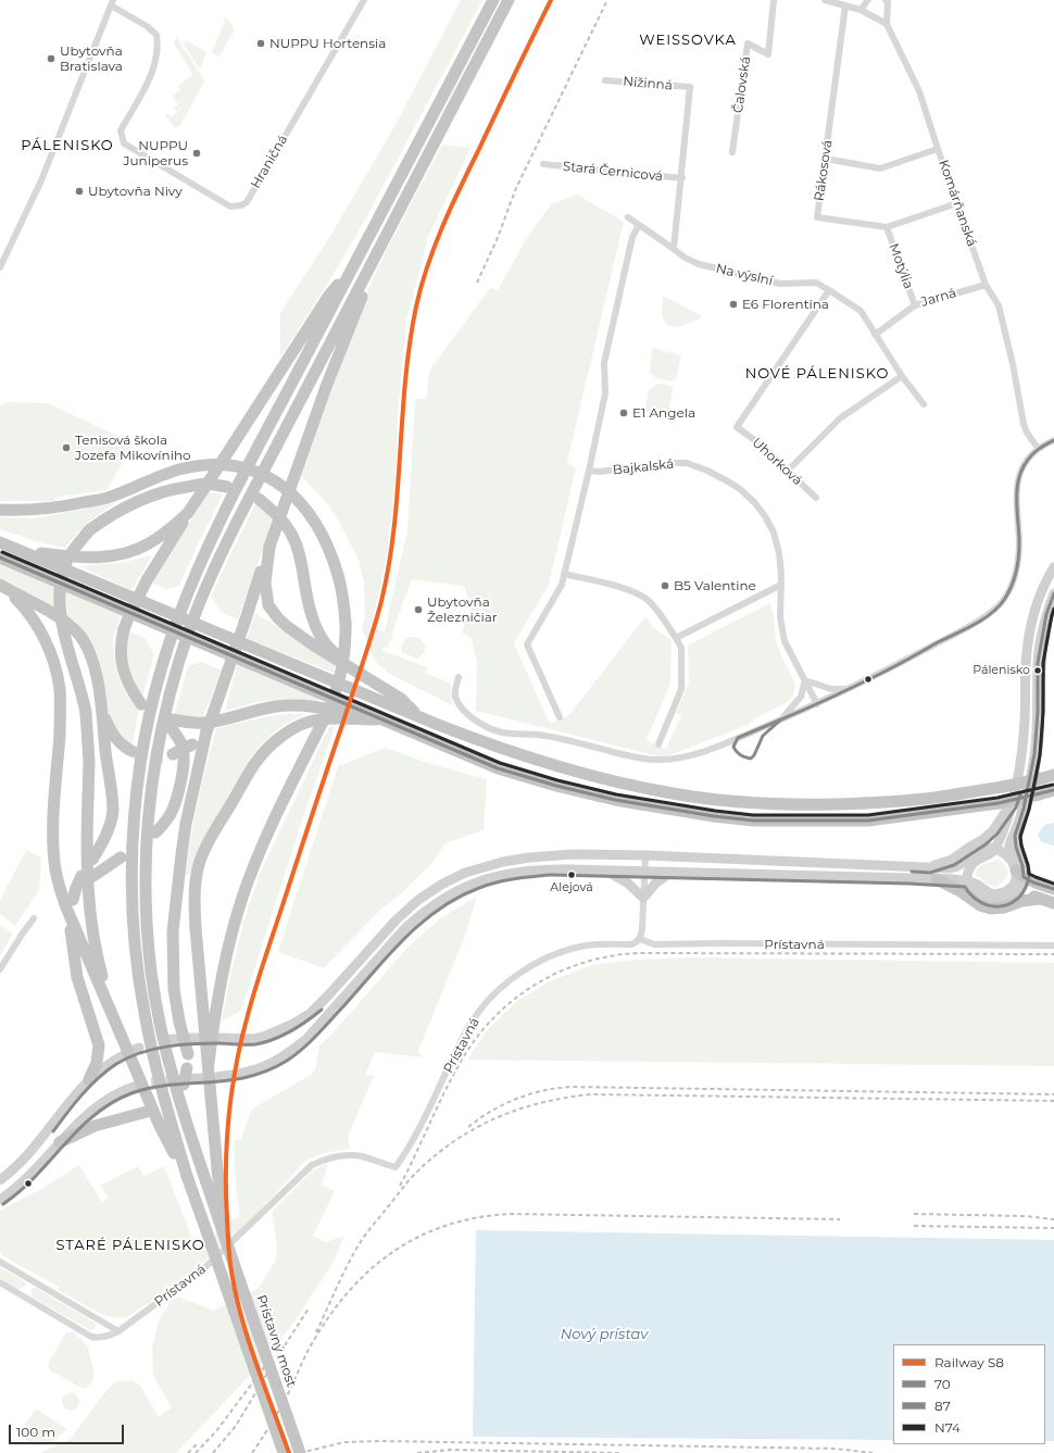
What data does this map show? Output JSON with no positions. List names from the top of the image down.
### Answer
{
  "streets": {
    "highway": ["Prístavný most"],
    "street": [
      "Nížinná",
      "Čalovská",
      "Hraničná",
      "Rákosová",
      "Stará Černicová",
      "Komárňanská",
      "Motýlia",
      "Na výslní",
      "Jarná",
      "Uhorková",
      "Bajkalská",
      "Prístavná"
    ]
  },
  "crossings": [
    ["Nížinná", "Stará Černicová"],
    ["Rákosová", "Komárňanská"],
    ["Rákosová", "Motýlia"],
    ["Komárňanská", "Jarná"],
    ["Motýlia", "Jarná"],
    ["Na výslní", "Jarná"],
    ["Na výslní", "Uhorková"]
  ],
  "districts": [
    "WEISSOVKA",
    "PÁLENISKO",
    "NOVÉ PÁLENISKO",
    "STARÉ PÁLENISKO"
  ],
  "water": ["Nový prístav"],
  "places": [
    "NUPPU Hortensia",
    "Ubytovňa Bratislava",
    "NUPPU Juniperus",
    "Ubytovňa Nivy",
    "E6 Florentina",
    "E1 Angela",
    "Tenisová škola Jozefa Mikovíniho",
    "B5 Valentine",
    "Ubytovňa Železničiar",
    "Pálenisko",
    "Alejová"
  ],
  "lines": [
    "rail line S8",
    "transit line 70",
    "transit line N74",
    "transit line 87"
  ],
  "legend": [
    "Railway S8",
    "70",
    "87",
    "N74"
  ],
  "scale_bar": "100 m"
}
